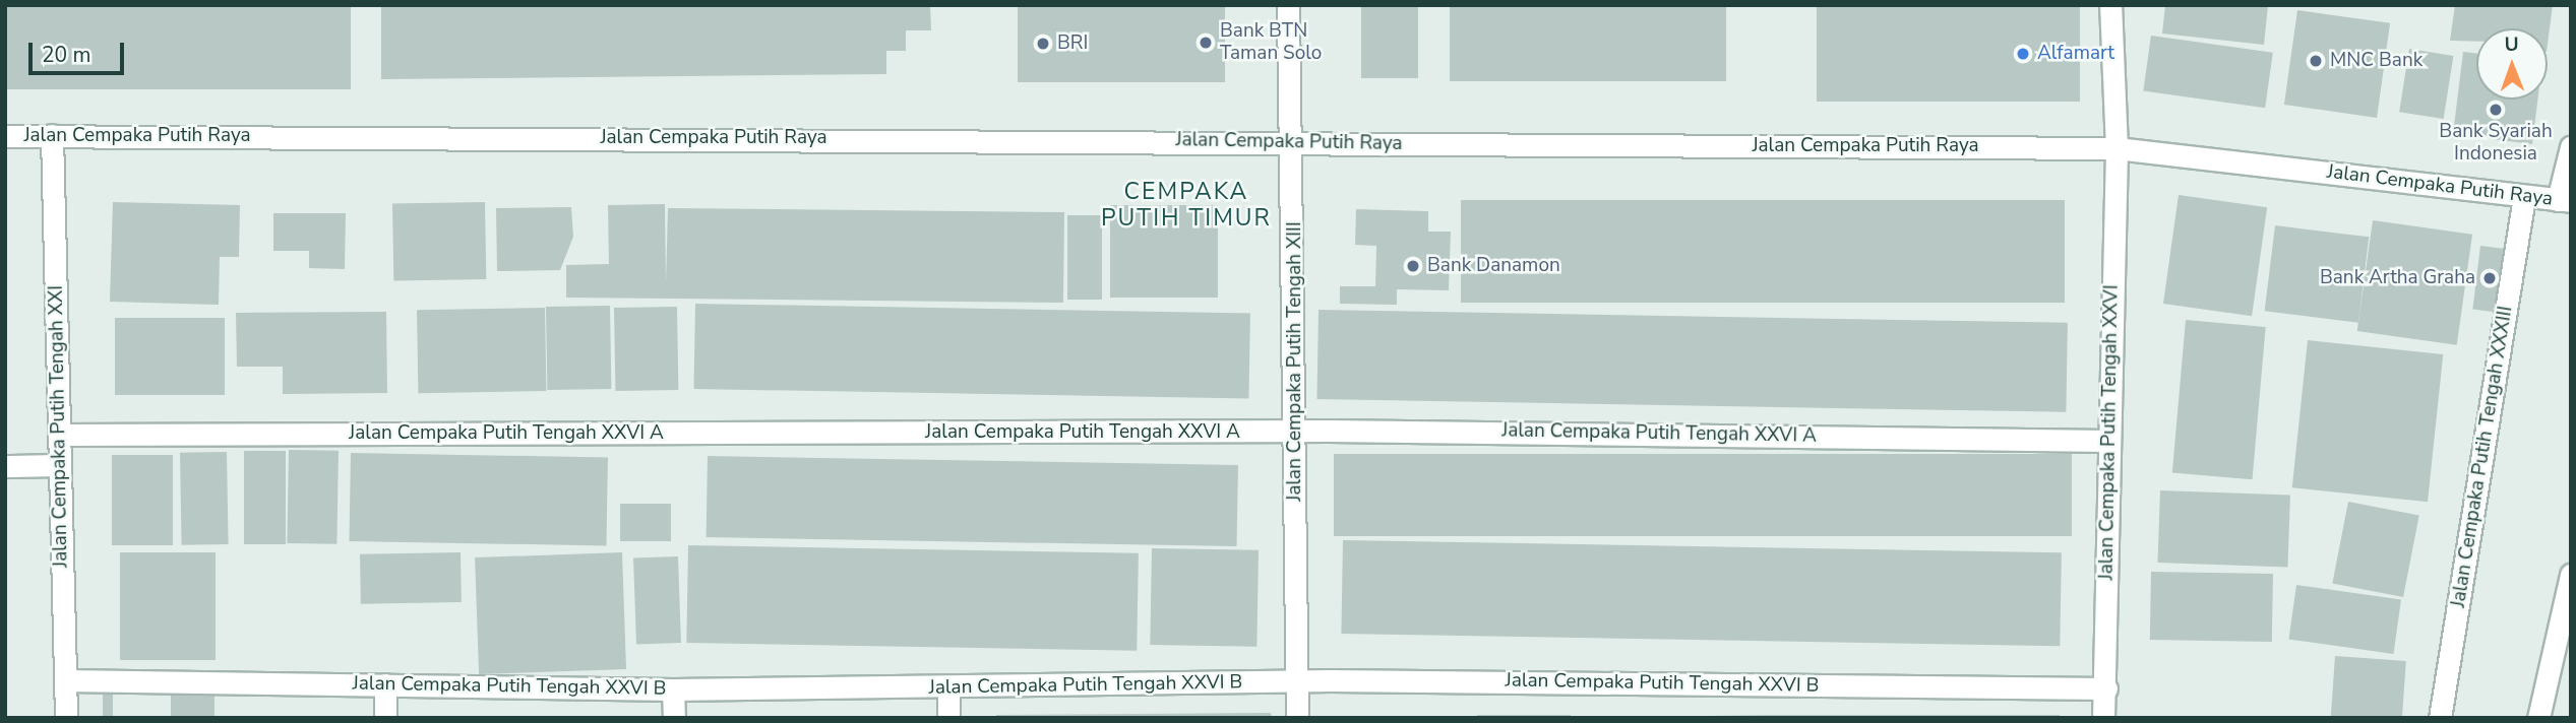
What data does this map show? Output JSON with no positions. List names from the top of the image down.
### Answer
{
  "streets": {
    "street": [
      "Jalan Cempaka Putih Raya",
      "Jalan Cempaka Putih Tengah XIII",
      "Jalan Cempaka Putih Tengah XXI",
      "Jalan Cempaka Putih Tengah XXVI A",
      "Jalan Cempaka Putih Tengah XXVI",
      "Jalan Cempaka Putih Tengah XXXIII",
      "Jalan Cempaka Putih Tengah XXVI B"
    ]
  },
  "crossings": [
    ["Jalan Cempaka Putih Raya", "Jalan Cempaka Putih Tengah XIII"],
    ["Jalan Cempaka Putih Raya", "Jalan Cempaka Putih Tengah XXI"],
    ["Jalan Cempaka Putih Raya", "Jalan Cempaka Putih Tengah XXVI"],
    ["Jalan Cempaka Putih Raya", "Jalan Cempaka Putih Tengah XXXIII"],
    ["Jalan Cempaka Putih Tengah XIII", "Jalan Cempaka Putih Tengah XXVI A"],
    ["Jalan Cempaka Putih Tengah XIII", "Jalan Cempaka Putih Tengah XXVI B"],
    ["Jalan Cempaka Putih Tengah XXI", "Jalan Cempaka Putih Tengah XXVI A"],
    ["Jalan Cempaka Putih Tengah XXI", "Jalan Cempaka Putih Tengah XXVI B"],
    ["Jalan Cempaka Putih Tengah XXVI A", "Jalan Cempaka Putih Tengah XXVI"],
    ["Jalan Cempaka Putih Tengah XXVI", "Jalan Cempaka Putih Tengah XXVI B"]
  ],
  "districts": ["CEMPAKA PUTIH TIMUR"],
  "places": [
    "Bank BTN Taman Solo",
    "BRI",
    "Alfamart",
    "MNC Bank",
    "Bank Syariah Indonesia",
    "Bank Danamon",
    "Bank Artha Graha"
  ],
  "scale_bar": "20 m",
  "north": "top"
}
